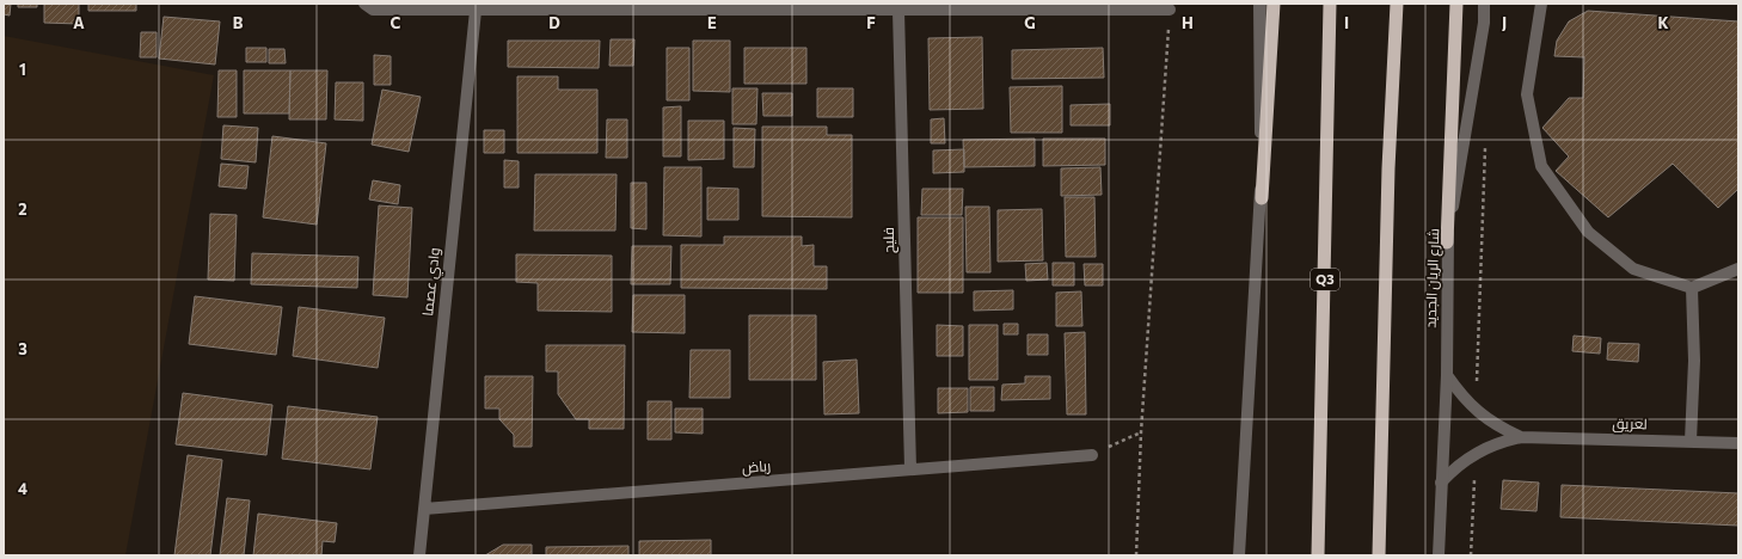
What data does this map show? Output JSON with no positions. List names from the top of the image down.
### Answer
{
  "streets": {
    "highway": ["Q3"],
    "street": [
      "فليح",
      "شارع الريان الجديد",
      "وادي عصما",
      "لعريق",
      "رباض"
    ]
  },
  "crossings": [
    ["فليح", "رباض"],
    ["شارع الريان الجديد", "لعريق"],
    ["وادي عصما", "رباض"]
  ],
  "grid": {
    "columns": [
      "A",
      "B",
      "C",
      "D",
      "E",
      "F",
      "G",
      "H",
      "I",
      "J",
      "K"
    ],
    "rows": [
      "1",
      "2",
      "3",
      "4"
    ]
  }
}
